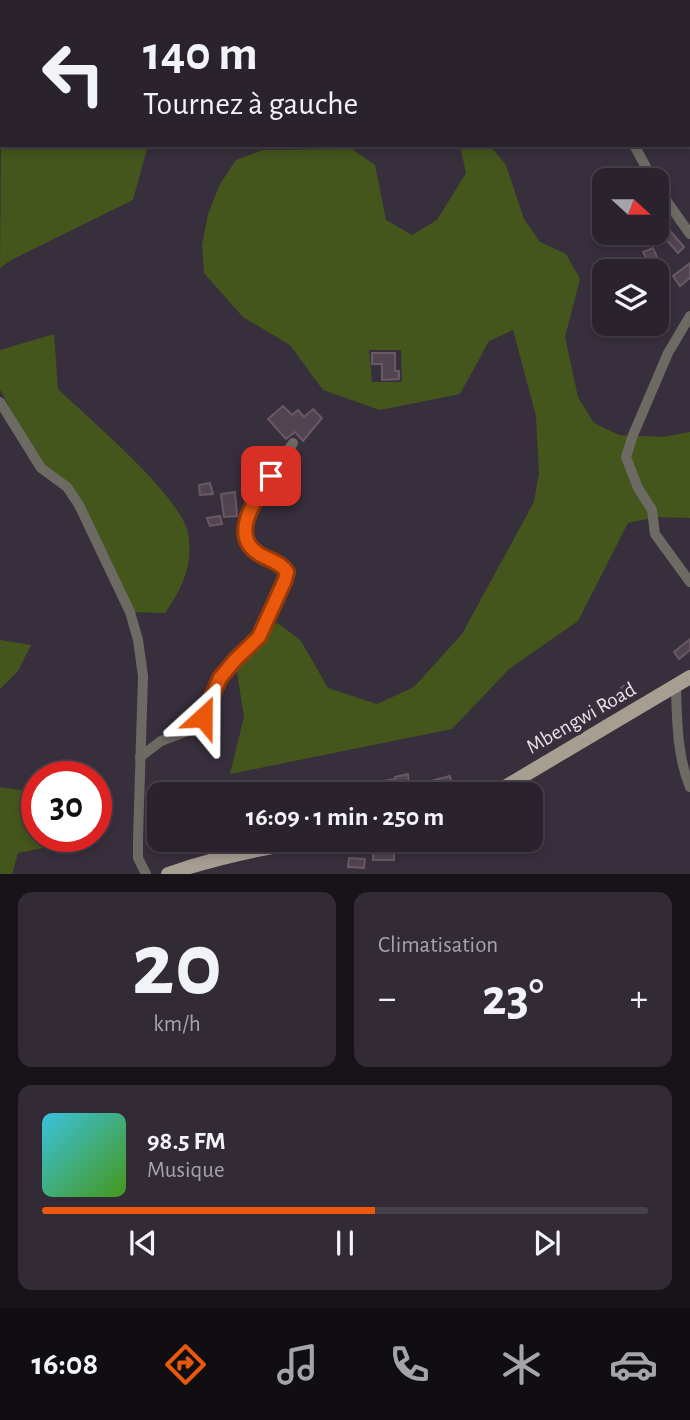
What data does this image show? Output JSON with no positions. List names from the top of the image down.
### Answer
{
  "streets": {
    "main road": ["Mbengwi Road"]
  },
  "north": "right",
  "page": {
    "turn": ["140 m", "Tournez à gauche"],
    "limit": "30",
    "trip": "16:09 · 1 min · 250 m",
    "tile": [
      ["20", "km/h"],
      "Climatisation"
    ],
    "heat": ["−", "23°", "+"],
    "song": ["98.5 FM", "Musique"],
    "tabs": "16:08"
  }
}
